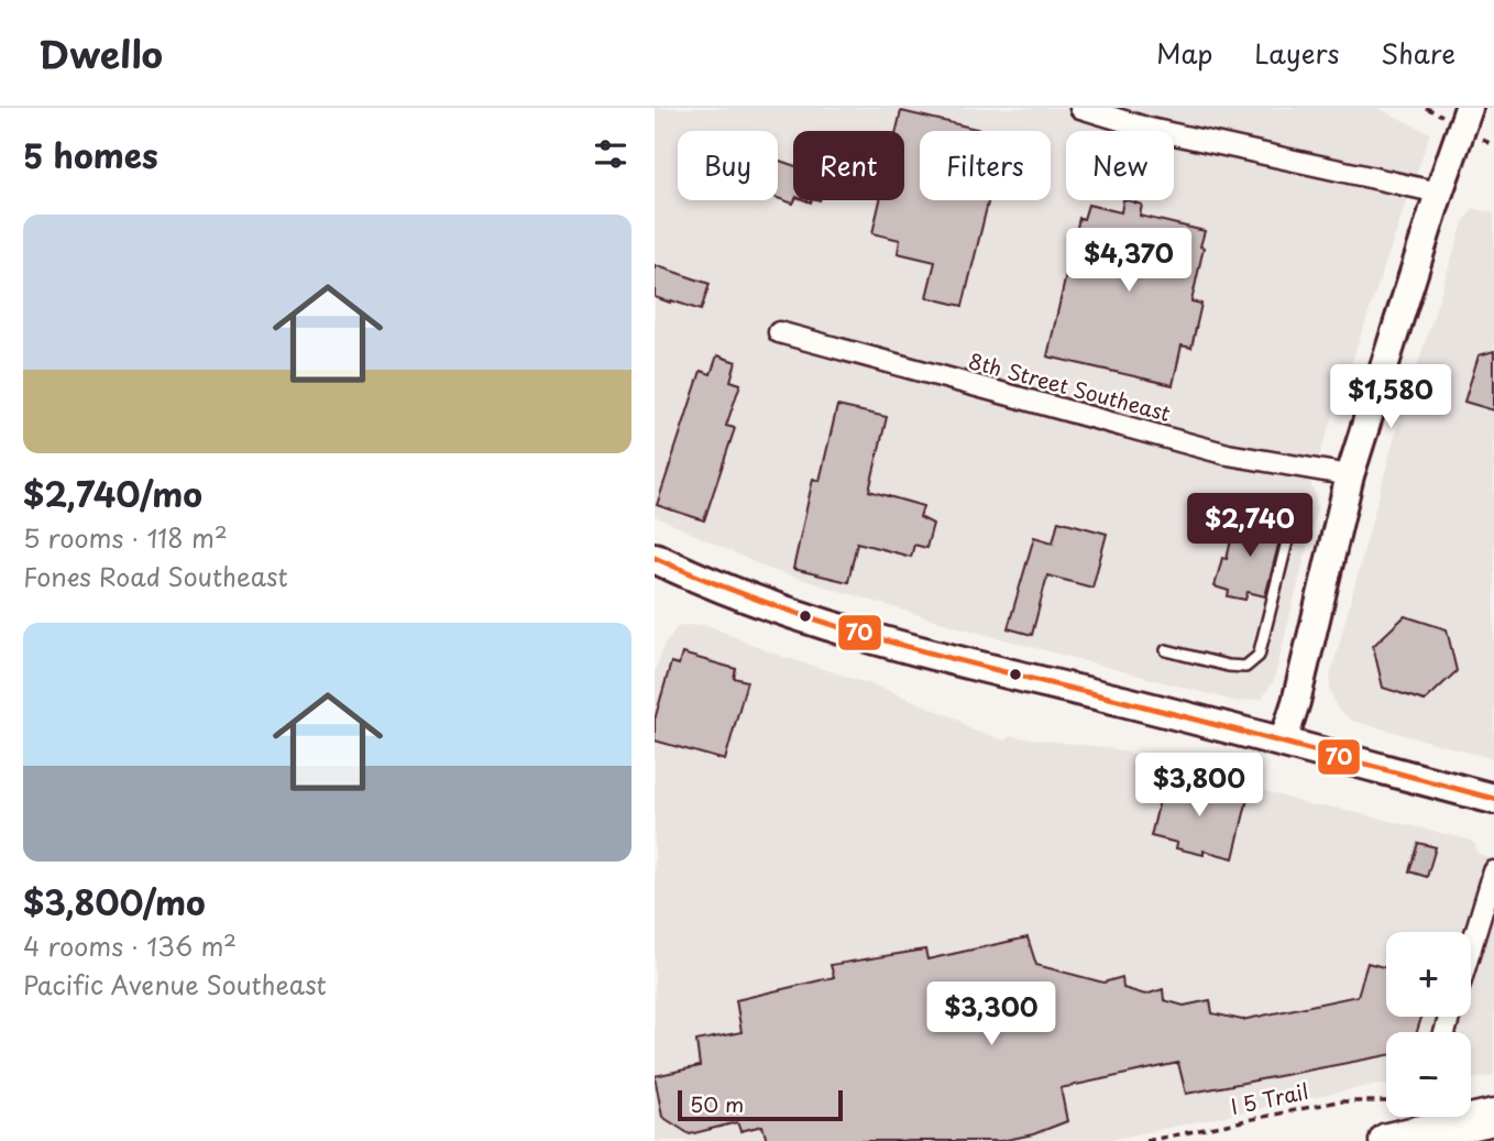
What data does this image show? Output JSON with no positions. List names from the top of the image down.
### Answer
{
  "streets": {
    "street": ["8th Street Southeast"],
    "path": ["I 5 Trail"]
  },
  "lines": ["transit line 70"],
  "scale_bar": "50 m",
  "page": {
    "header": "Dwello",
    "nav": ["Map", "Layers", "Share"],
    "heading": "5 homes",
    "chip": [
      "Buy",
      "Rent",
      "Filters",
      "New"
    ],
    "list": [
      {
        "name": "$2,740/mo",
        "note": "5 rooms · 118 m² · Fones Road Southeast"
      },
      {
        "name": "$3,800/mo",
        "note": "4 rooms · 136 m² · Pacific Avenue Southeast"
      }
    ],
    "price": [
      "$4,370",
      "$1,580",
      "$2,740",
      "$3,800",
      "$3,300"
    ],
    "map_buttons": ["+", "−"],
    "scale": "50 m"
  }
}
